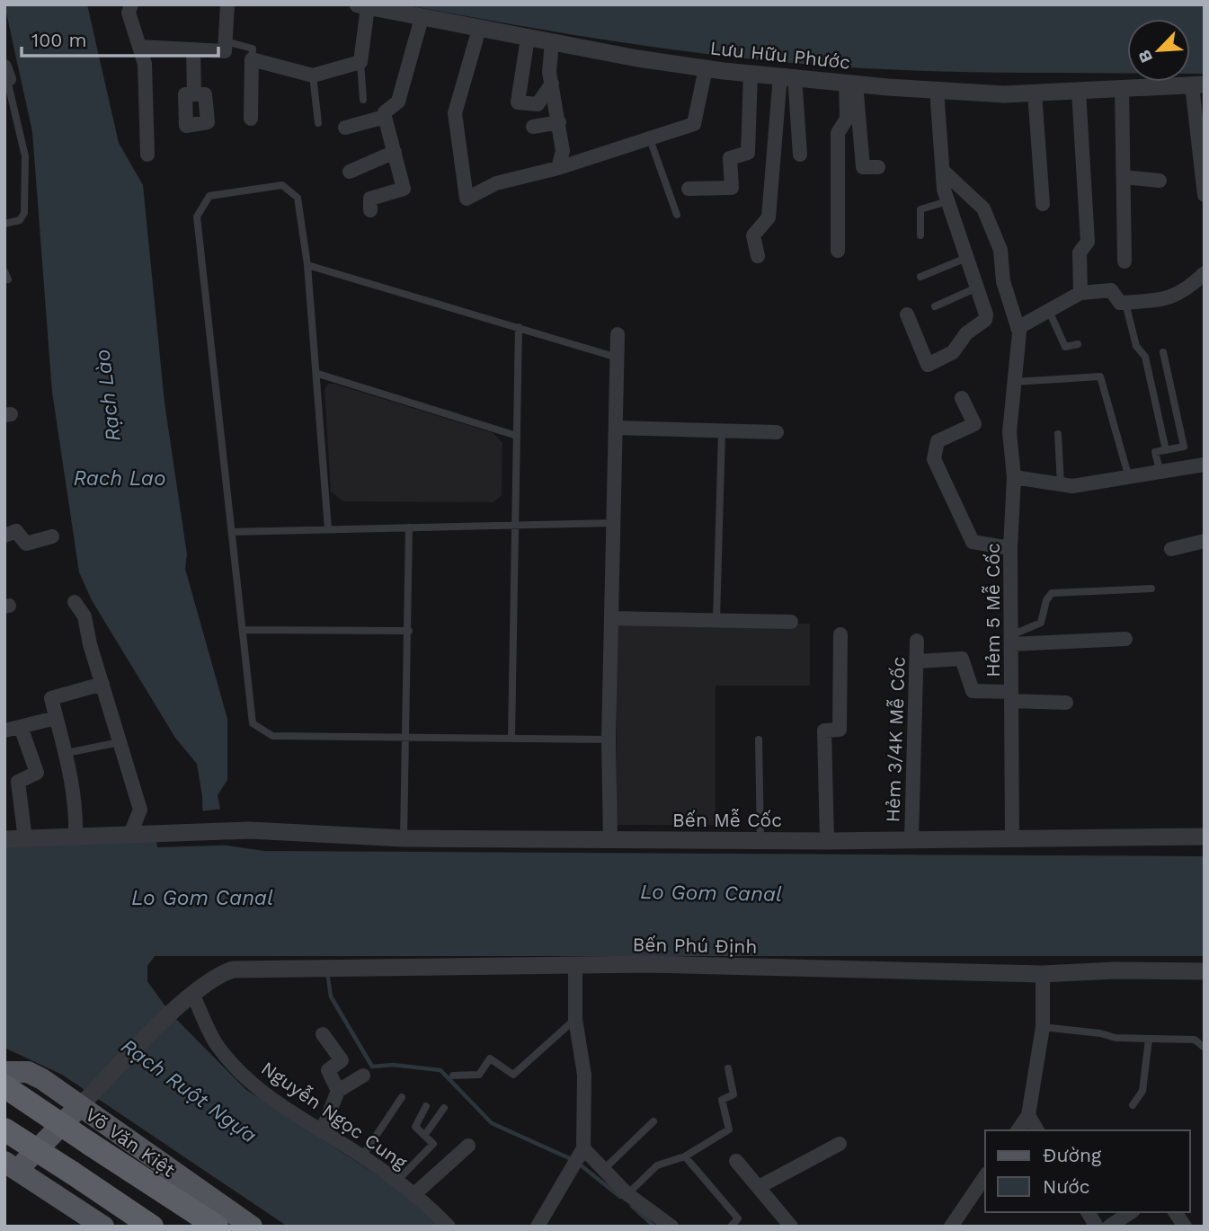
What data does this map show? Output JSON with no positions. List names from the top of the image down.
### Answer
{
  "streets": {
    "highway": ["Võ Văn Kiệt"],
    "street": [
      "Lưu Hữu Phước",
      "Hẻm 5 Mễ Cốc",
      "Hẻm 3/4K Mễ Cốc",
      "Bến Mễ Cốc",
      "Bến Phú Định",
      "Nguyễn Ngọc Cung"
    ]
  },
  "crossings": [
    ["Hẻm 5 Mễ Cốc", "Bến Mễ Cốc"],
    ["Hẻm 3/4K Mễ Cốc", "Bến Mễ Cốc"],
    ["Bến Phú Định", "Nguyễn Ngọc Cung"],
    ["Bến Phú Định", "Võ Văn Kiệt"]
  ],
  "water": [
    "Rạch Lào",
    "Rach Lao",
    "Lo Gom Canal",
    "Rạch Ruột Ngựa"
  ],
  "legend": ["Đường", "Nước"],
  "scale_bar": "100 m",
  "north": "bottom left"
}
